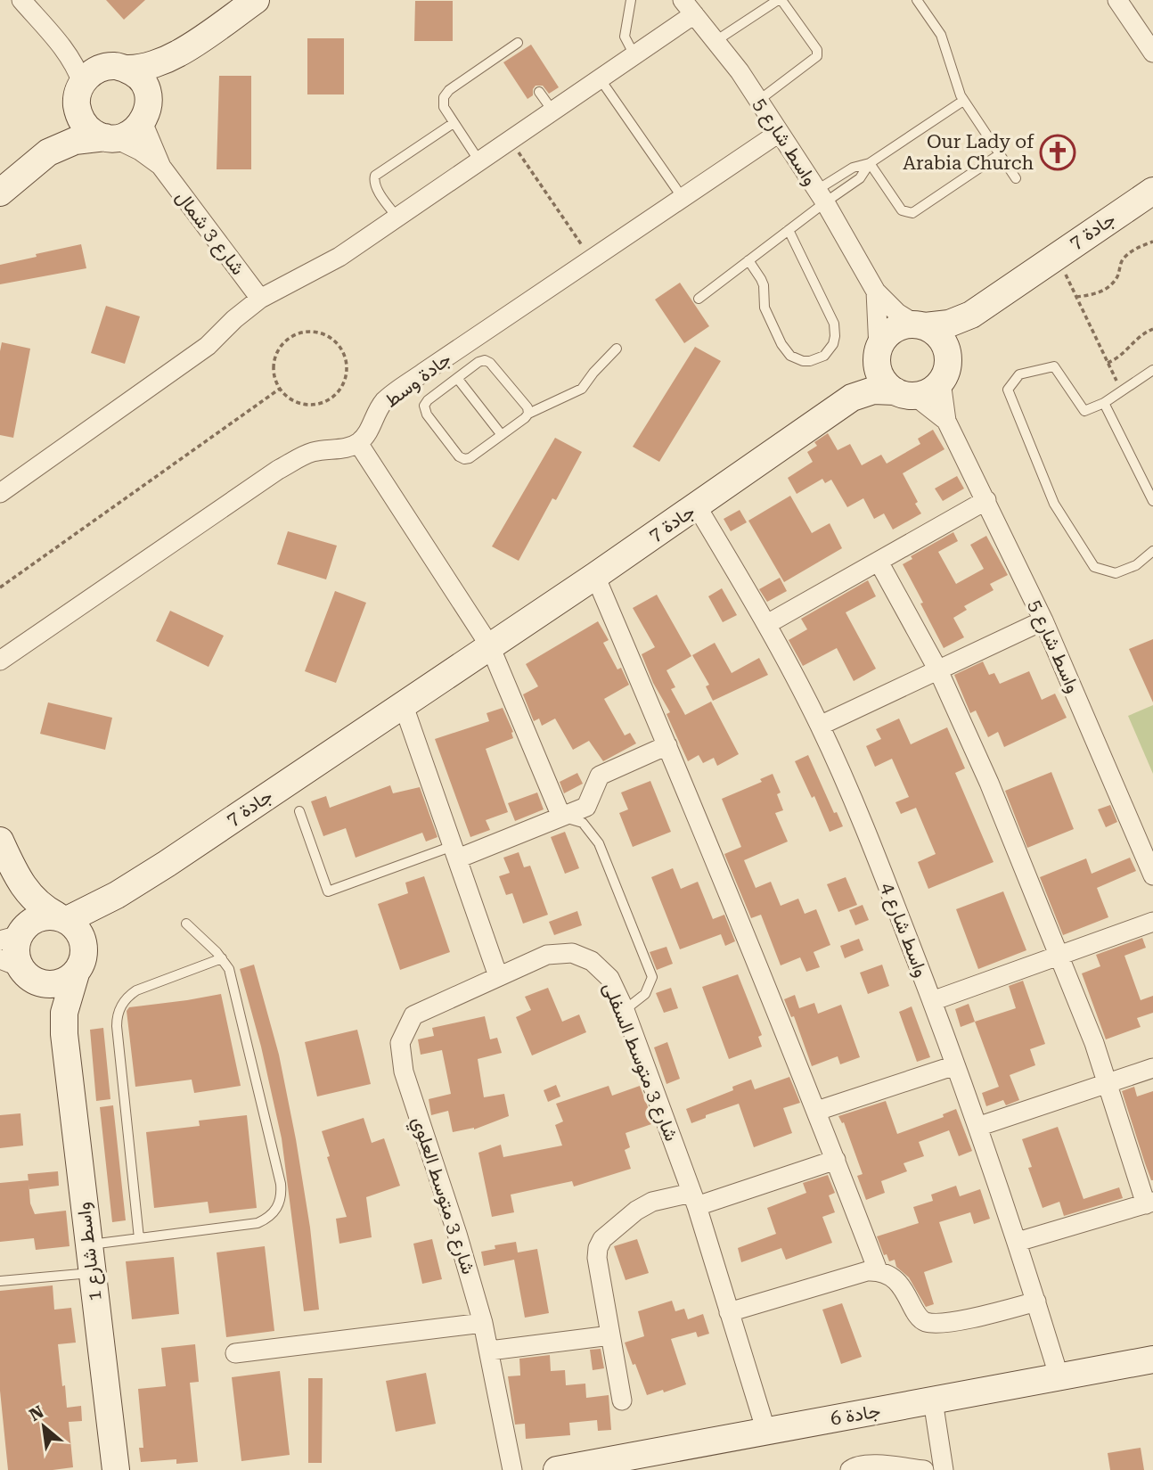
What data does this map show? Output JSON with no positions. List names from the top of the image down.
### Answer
{
  "streets": {
    "main road": ["جادة 7", "واسط شارع 1", "جادة 6"],
    "street": [
      "واسط شارع 5",
      "شارع 3 شمال",
      "جادة وسط",
      "واسط شارع 4",
      "شارع 3 متوسط السفلى",
      "شارع 3 متوسط العلوي"
    ]
  },
  "crossings": [
    ["واسط شارع 5", "جادة 7"],
    ["واسط شارع 5", "جادة وسط"],
    ["جادة 7", "واسط شارع 4"],
    ["جادة 7", "واسط شارع 1"],
    ["واسط شارع 4", "جادة 6"],
    ["شارع 3 متوسط السفلى", "شارع 3 متوسط العلوي"],
    ["شارع 3 متوسط السفلى", "جادة 6"]
  ],
  "places": {
    "church": ["Our Lady of Arabia Church"]
  },
  "north": "top left"
}
